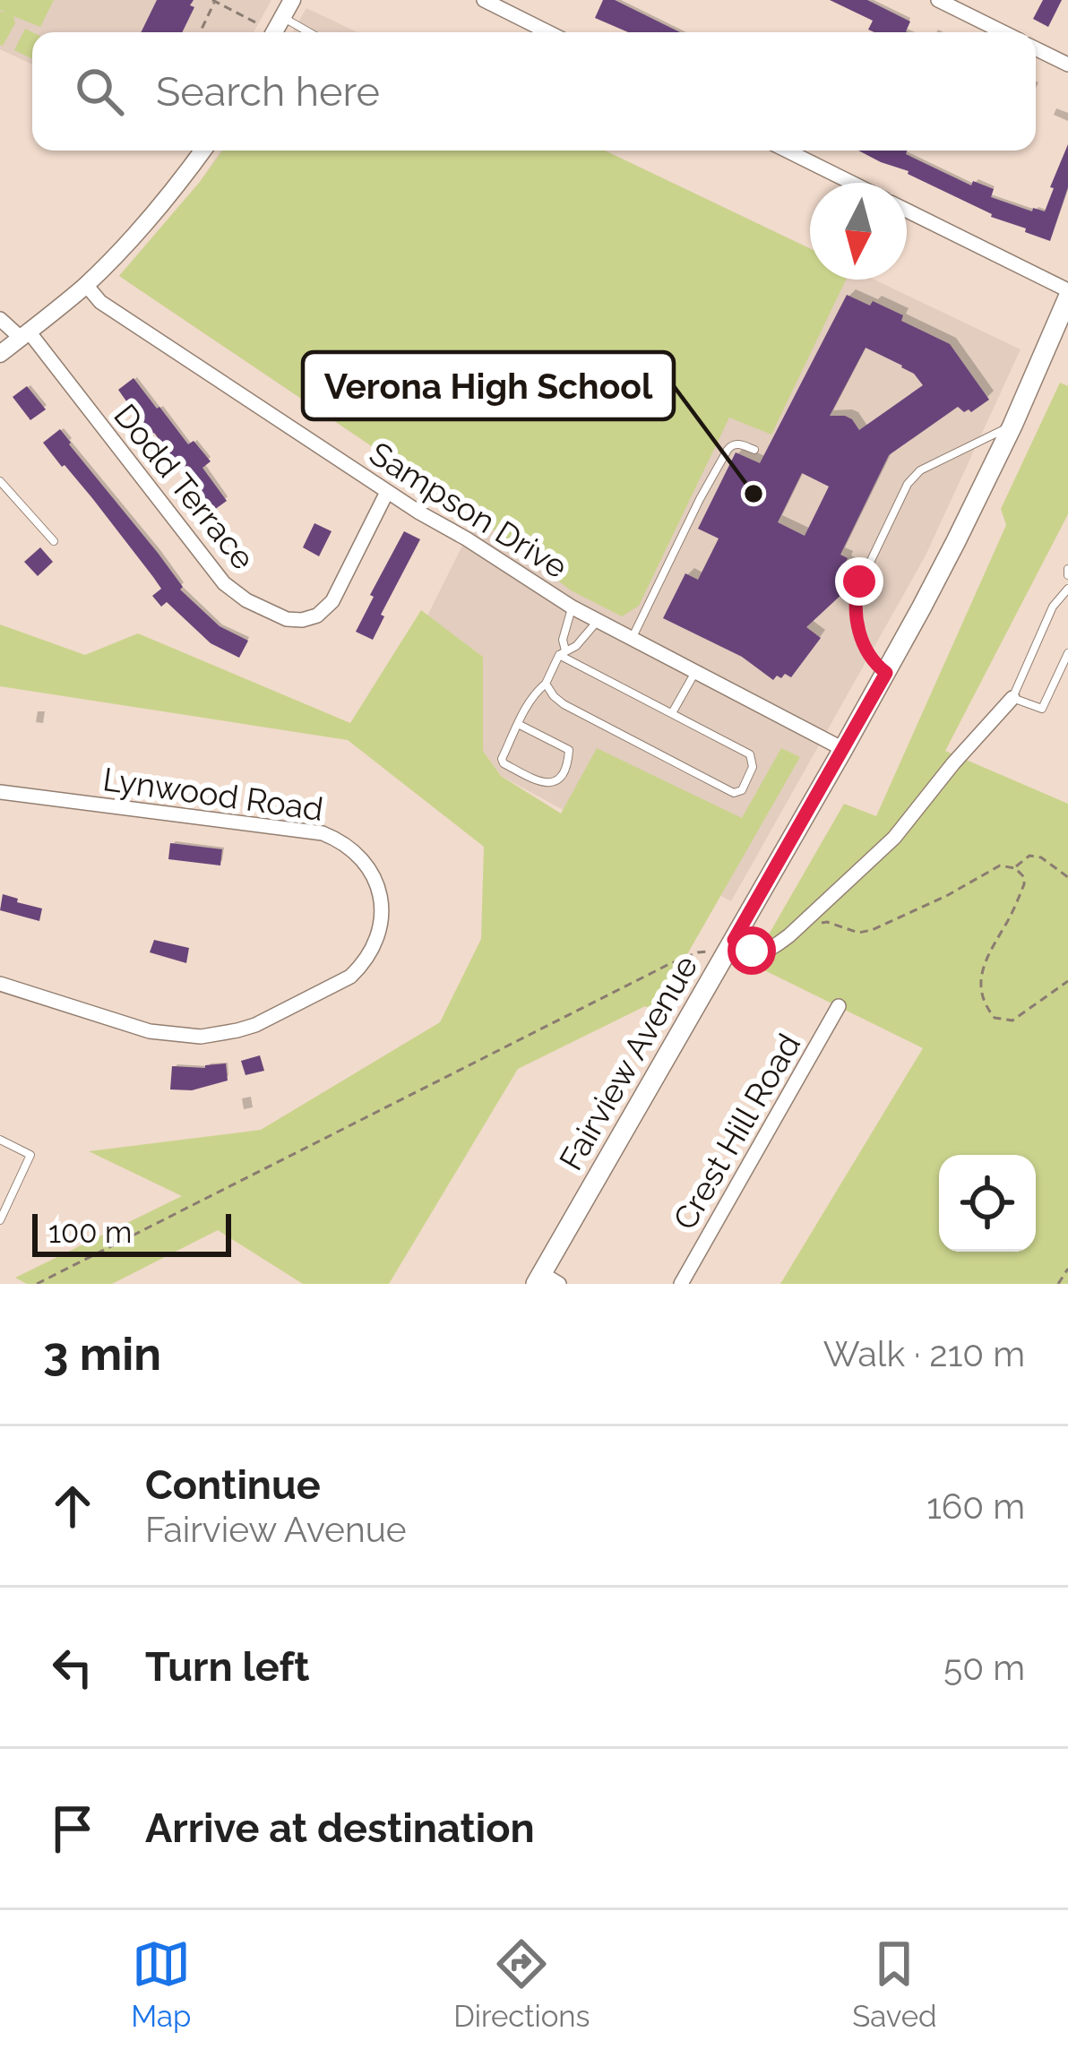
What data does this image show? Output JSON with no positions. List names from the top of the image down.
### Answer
{
  "streets": {
    "main road": ["Fairview Avenue"],
    "street": [
      "Dodd Terrace",
      "Sampson Drive",
      "Lynwood Road",
      "Crest Hill Road"
    ]
  },
  "crossings": [
    ["Dodd Terrace", "Sampson Drive"],
    ["Sampson Drive", "Fairview Avenue"]
  ],
  "places": ["Verona High School"],
  "scale_bar": "100 m",
  "north": "bottom",
  "page": {
    "search": "Search here",
    "scale": "100 m",
    "heading": ["3 min", "Walk · 210 m"],
    "list": [
      ["Continue", "Fairview Avenue", "160 m"],
      ["Turn left", "50 m"],
      "Arrive at destination"
    ],
    "nav": ["Map", "Directions", "Saved"]
  }
}
